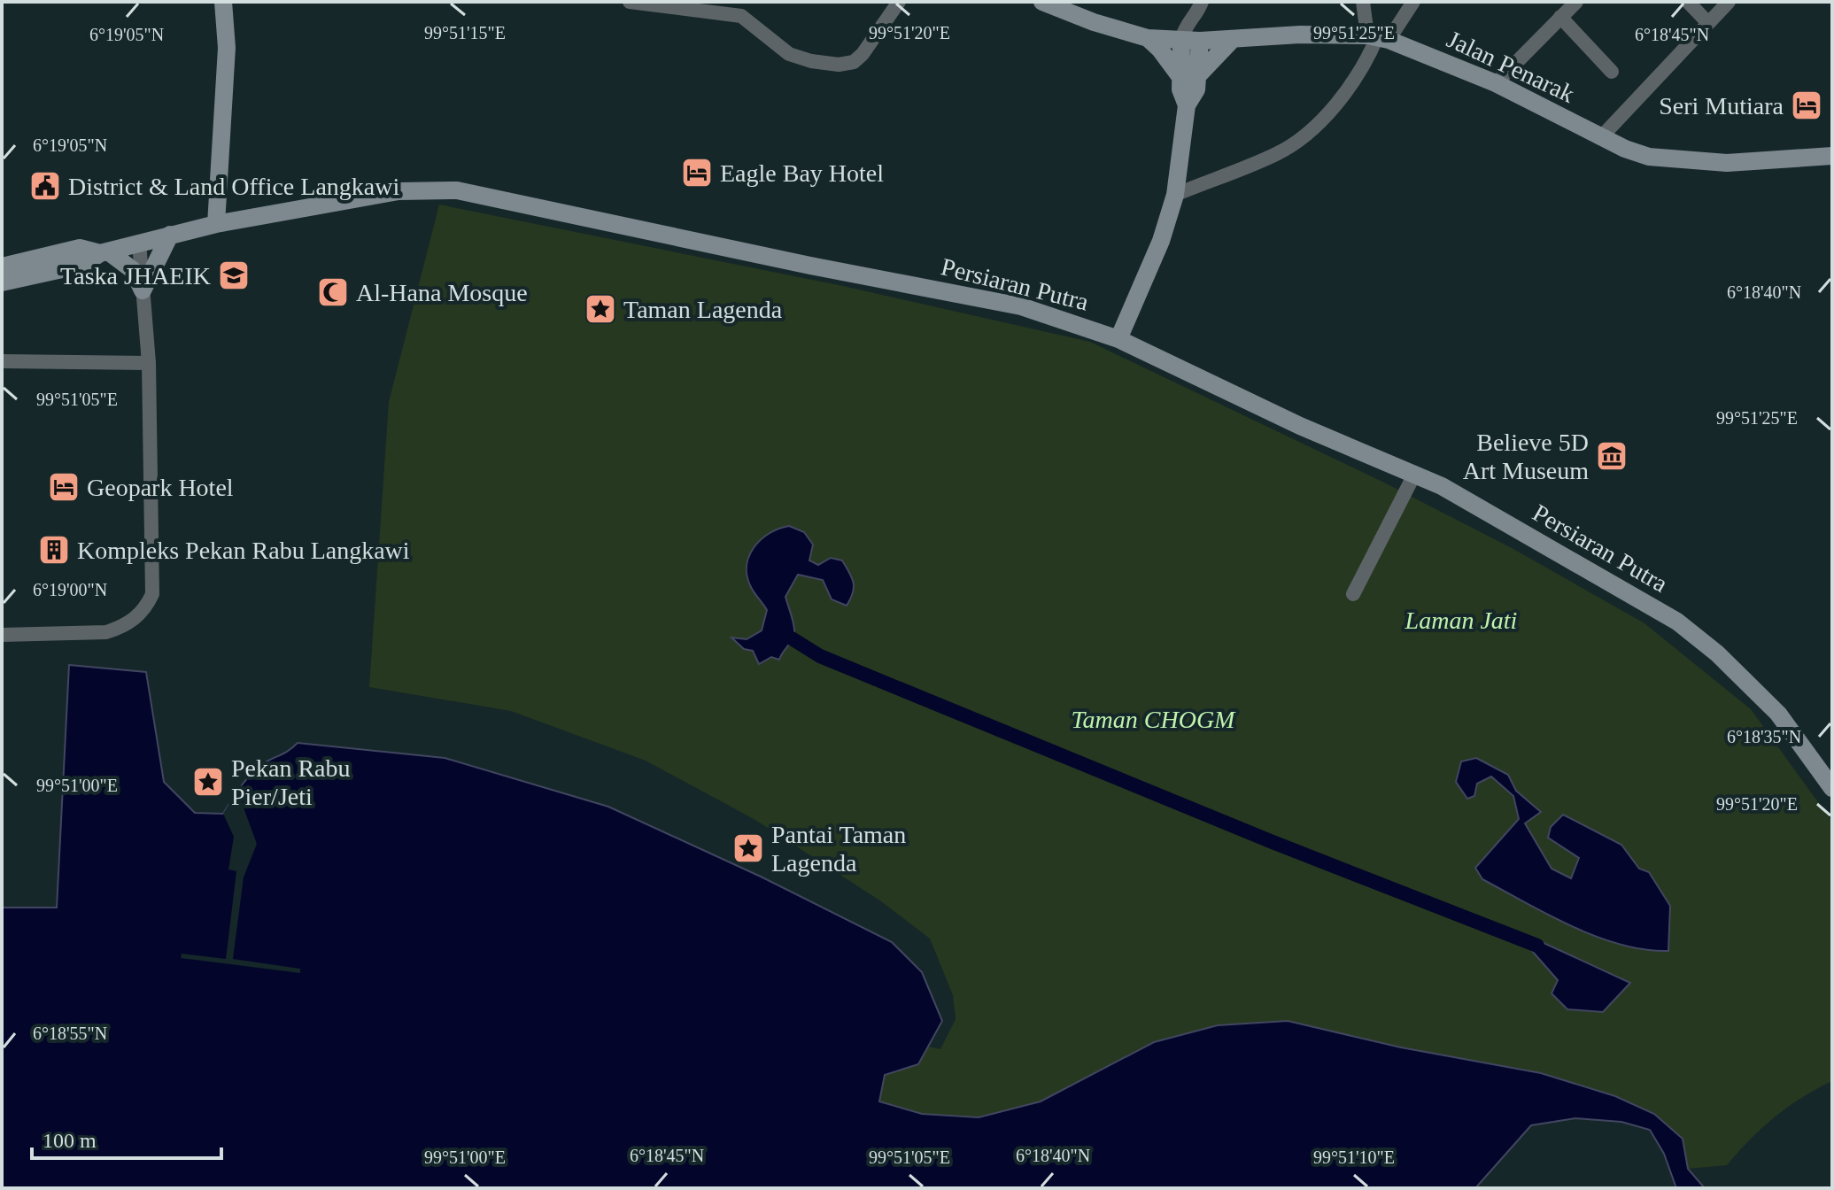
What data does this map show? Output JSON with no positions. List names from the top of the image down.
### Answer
{
  "streets": {
    "main road": ["Jalan Penarak", "Persiaran Putra"]
  },
  "parks": ["Laman Jati", "Taman CHOGM"],
  "places": {
    "hotel": ["Seri Mutiara", "Eagle Bay Hotel", "Geopark Hotel"],
    "public building": ["District & Land Office Langkawi"],
    "school or university": ["Taska JHAEIK"],
    "mosque": ["Al-Hana Mosque"],
    "place": ["Taman Lagenda", "Pekan Rabu Pier/Jeti", "Pantai Taman Lagenda"],
    "museum": ["Believe 5D Art Museum"],
    "building": ["Kompleks Pekan Rabu Langkawi"]
  },
  "scale_bar": "100 m",
  "coordinates": [
    "99°51'25\"E",
    "99°51'15\"E",
    "99°51'20\"E",
    "6°19'05\"N",
    "6°18'45\"N",
    "6°18'40\"N",
    "99°51'05\"E",
    "6°19'00\"N",
    "6°18'35\"N",
    "99°51'00\"E",
    "6°18'55\"N",
    "99°51'10\"E"
  ]
}
